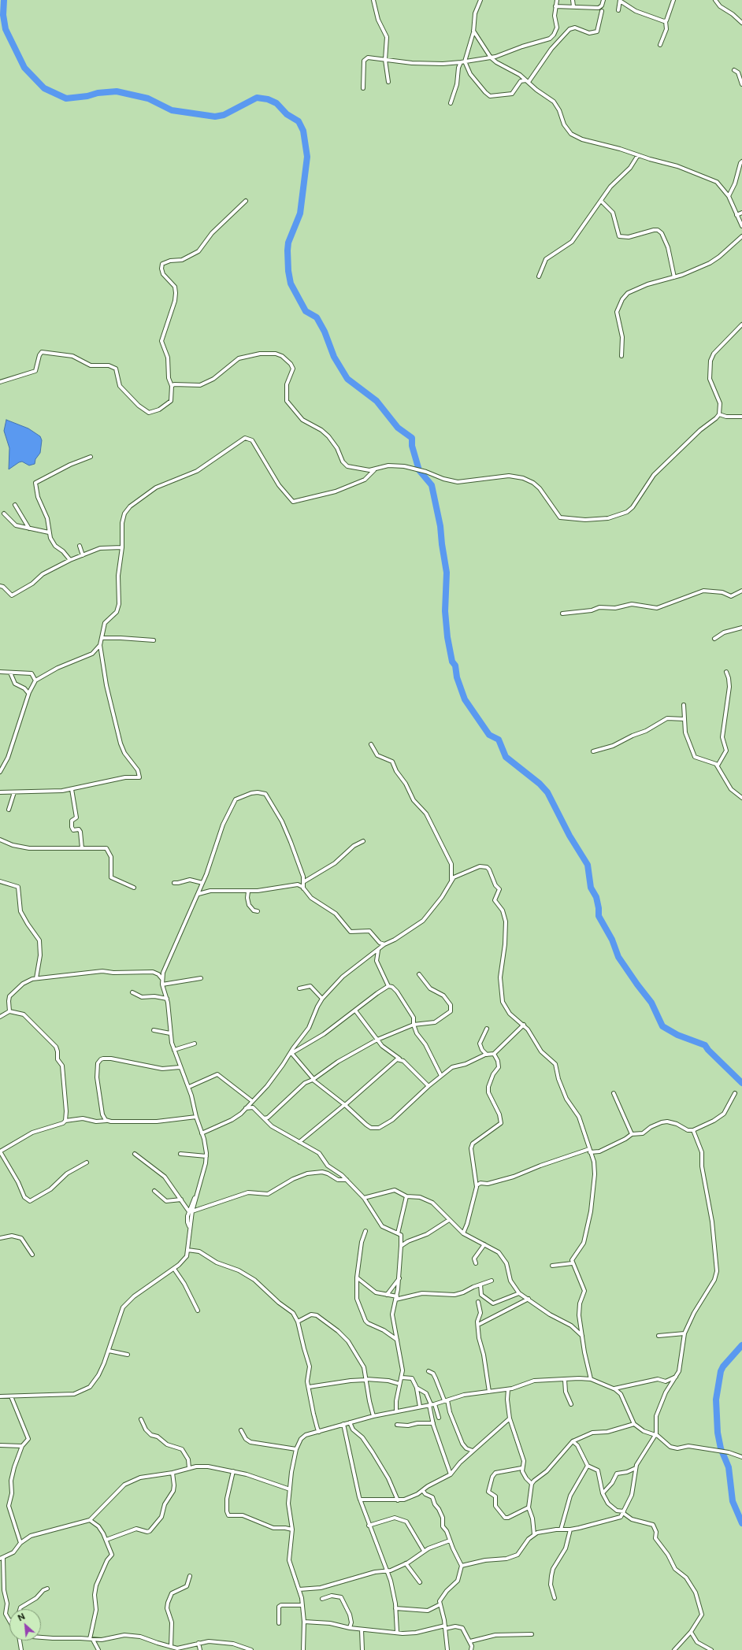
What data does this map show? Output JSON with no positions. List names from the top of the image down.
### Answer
{
  "north": "top left"
}
